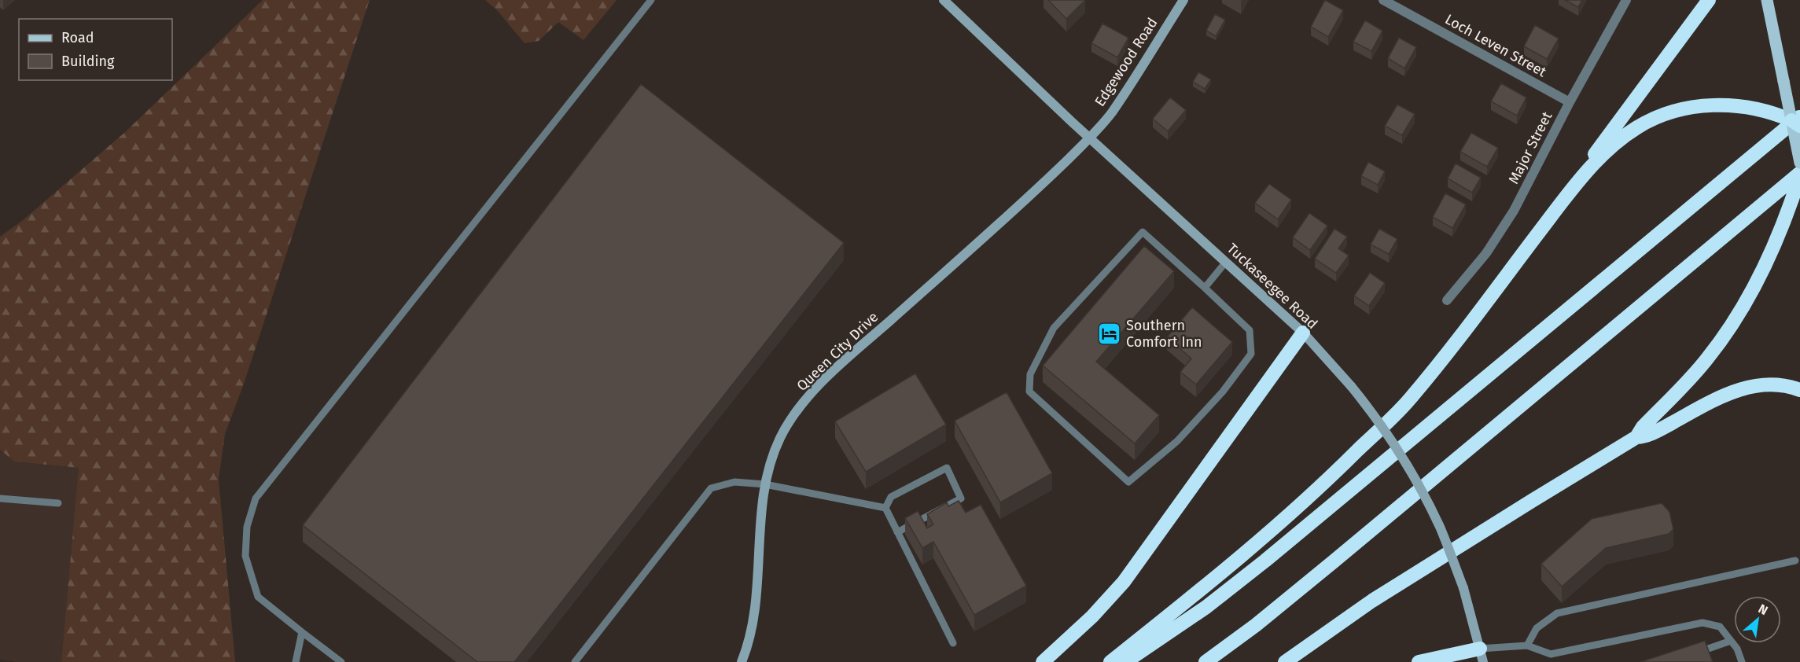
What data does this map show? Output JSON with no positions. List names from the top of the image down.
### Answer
{
  "streets": {
    "street": [
      "Loch Leven Street",
      "Edgewood Road",
      "Major Street",
      "Tuckaseegee Road",
      "Queen City Drive"
    ]
  },
  "crossings": [
    ["Loch Leven Street", "Major Street"],
    ["Edgewood Road", "Tuckaseegee Road"],
    ["Edgewood Road", "Queen City Drive"],
    ["Tuckaseegee Road", "Queen City Drive"]
  ],
  "places": {
    "hotel": ["Southern Comfort Inn"]
  },
  "legend": ["Road", "Building"],
  "north": "top right"
}
